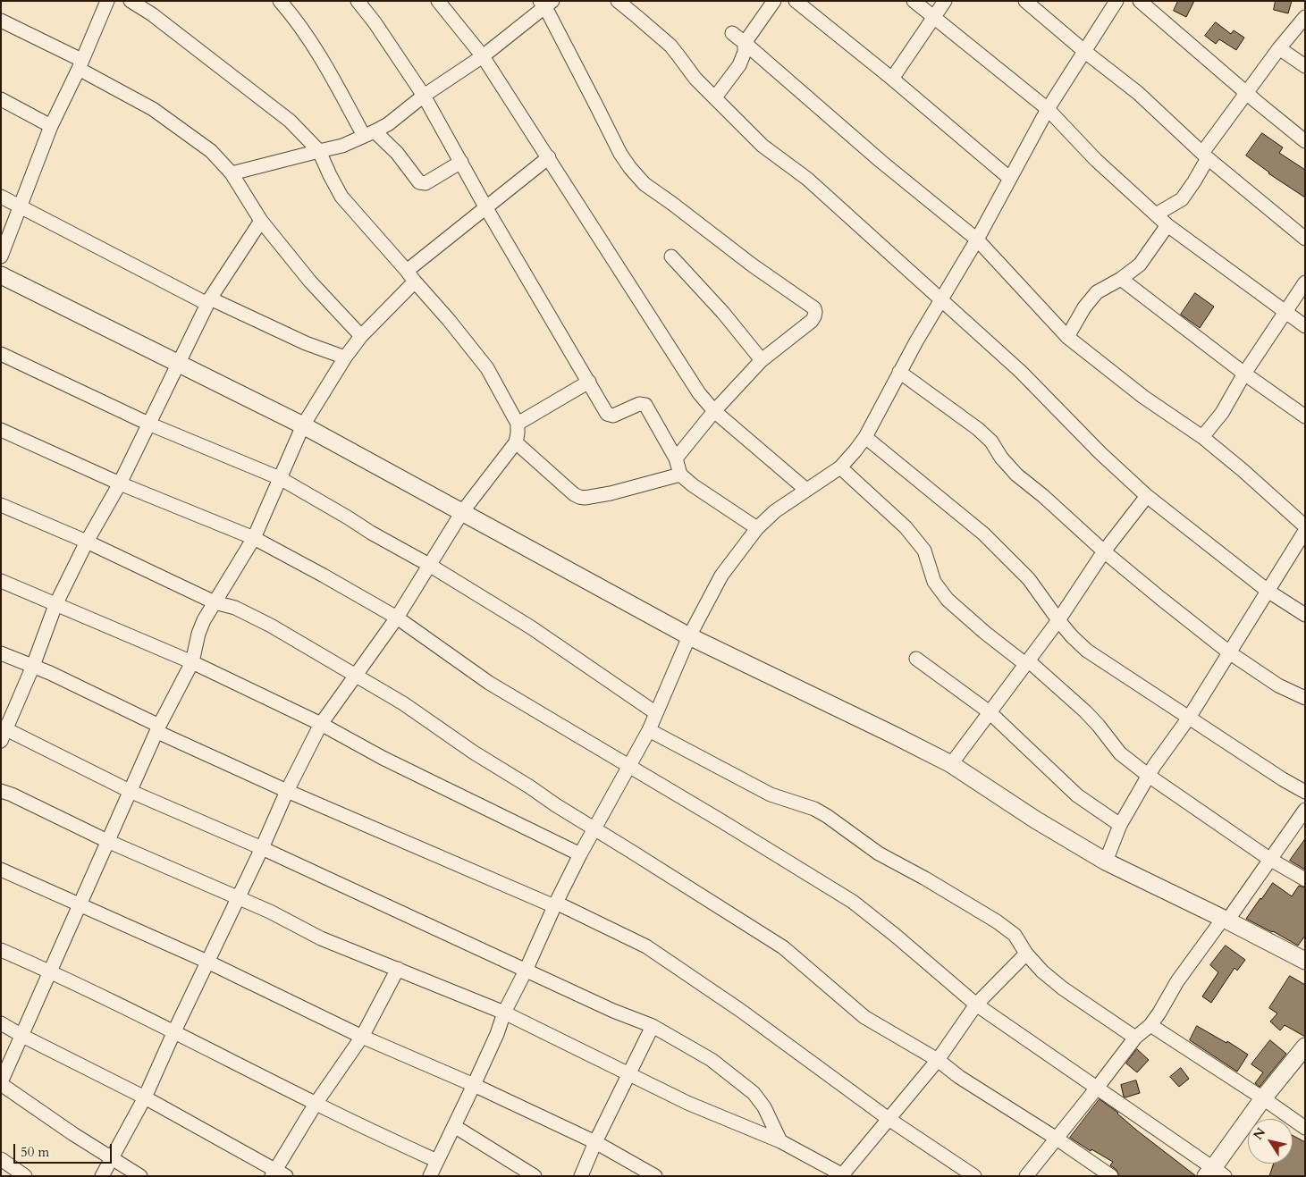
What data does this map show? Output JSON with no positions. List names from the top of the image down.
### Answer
{
  "scale_bar": "50 m",
  "north": "top left"
}
